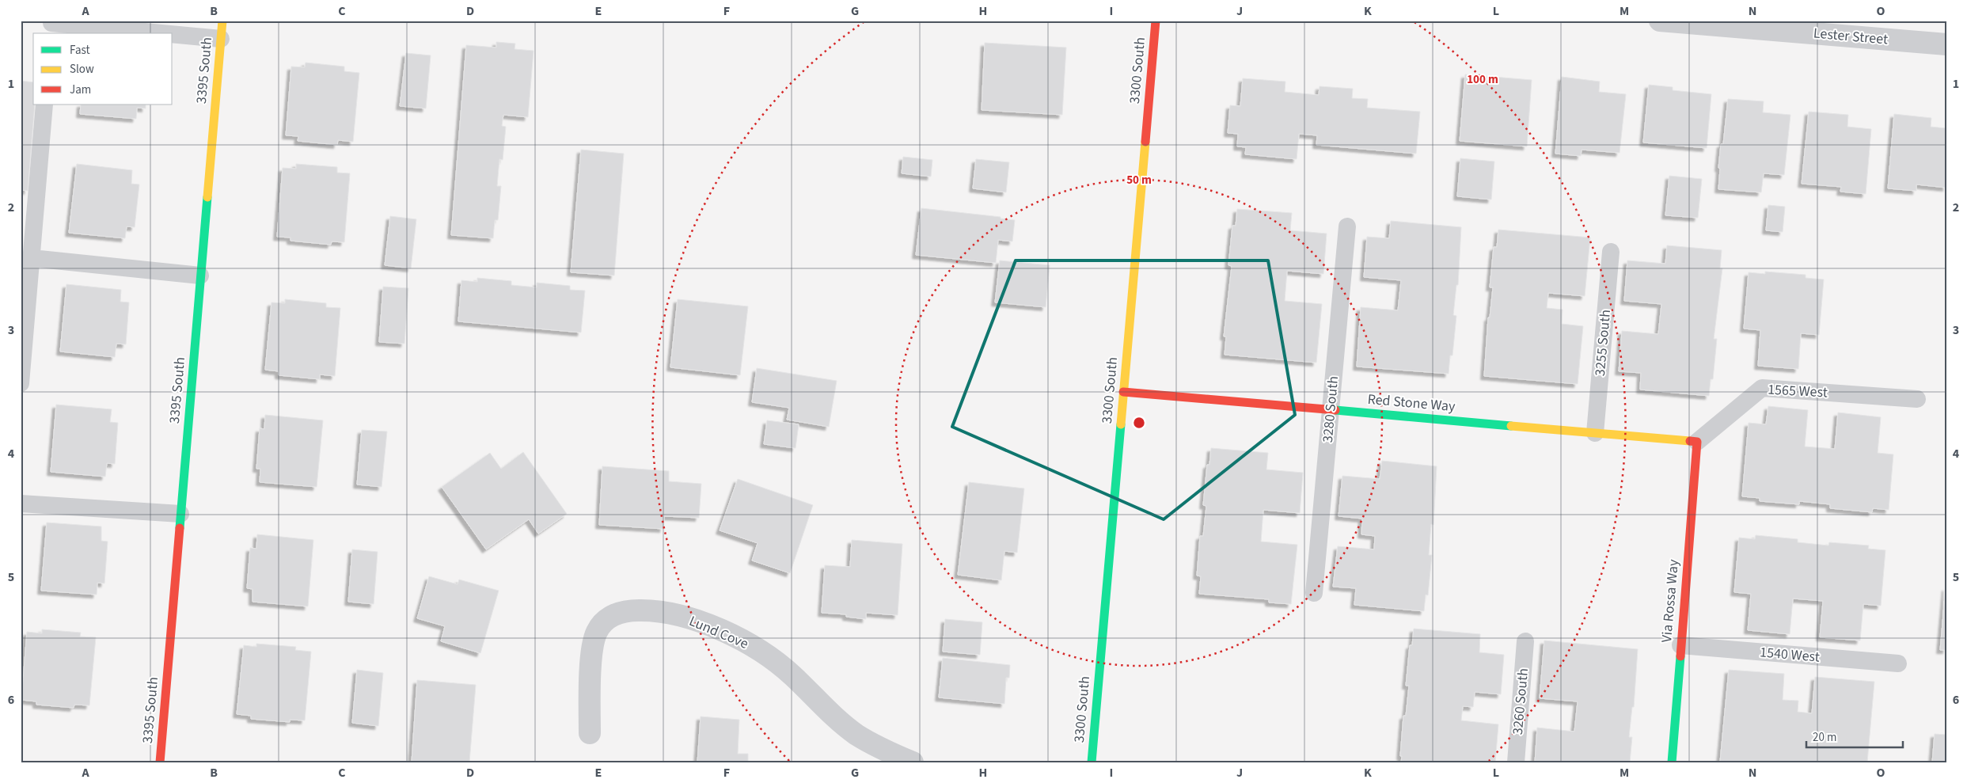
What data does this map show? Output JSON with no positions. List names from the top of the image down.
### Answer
{
  "streets": {
    "street": [
      "Lester Street",
      "3395 South",
      "3300 South",
      "Red Stone Way",
      "Via Rossa Way",
      "Lund Cove"
    ],
    "lane": [
      "3255 South",
      "1565 West",
      "3280 South",
      "1540 West",
      "3260 South"
    ]
  },
  "crossings": [
    ["3300 South", "Red Stone Way"],
    ["3255 South", "Red Stone Way"],
    ["1565 West", "Red Stone Way"],
    ["1565 West", "Via Rossa Way"],
    ["Red Stone Way", "3280 South"],
    ["Red Stone Way", "Via Rossa Way"],
    ["Via Rossa Way", "1540 West"]
  ],
  "legend": ["Fast", "Slow", "Jam"],
  "scale_bar": "20 m",
  "grid": {
    "columns": [
      "A",
      "B",
      "C",
      "D",
      "E",
      "F",
      "G",
      "H",
      "I",
      "J",
      "K",
      "L",
      "M",
      "N",
      "O"
    ],
    "rows": [
      "1",
      "2",
      "3",
      "4",
      "5",
      "6"
    ]
  },
  "rings": ["100 m", "50 m"]
}
